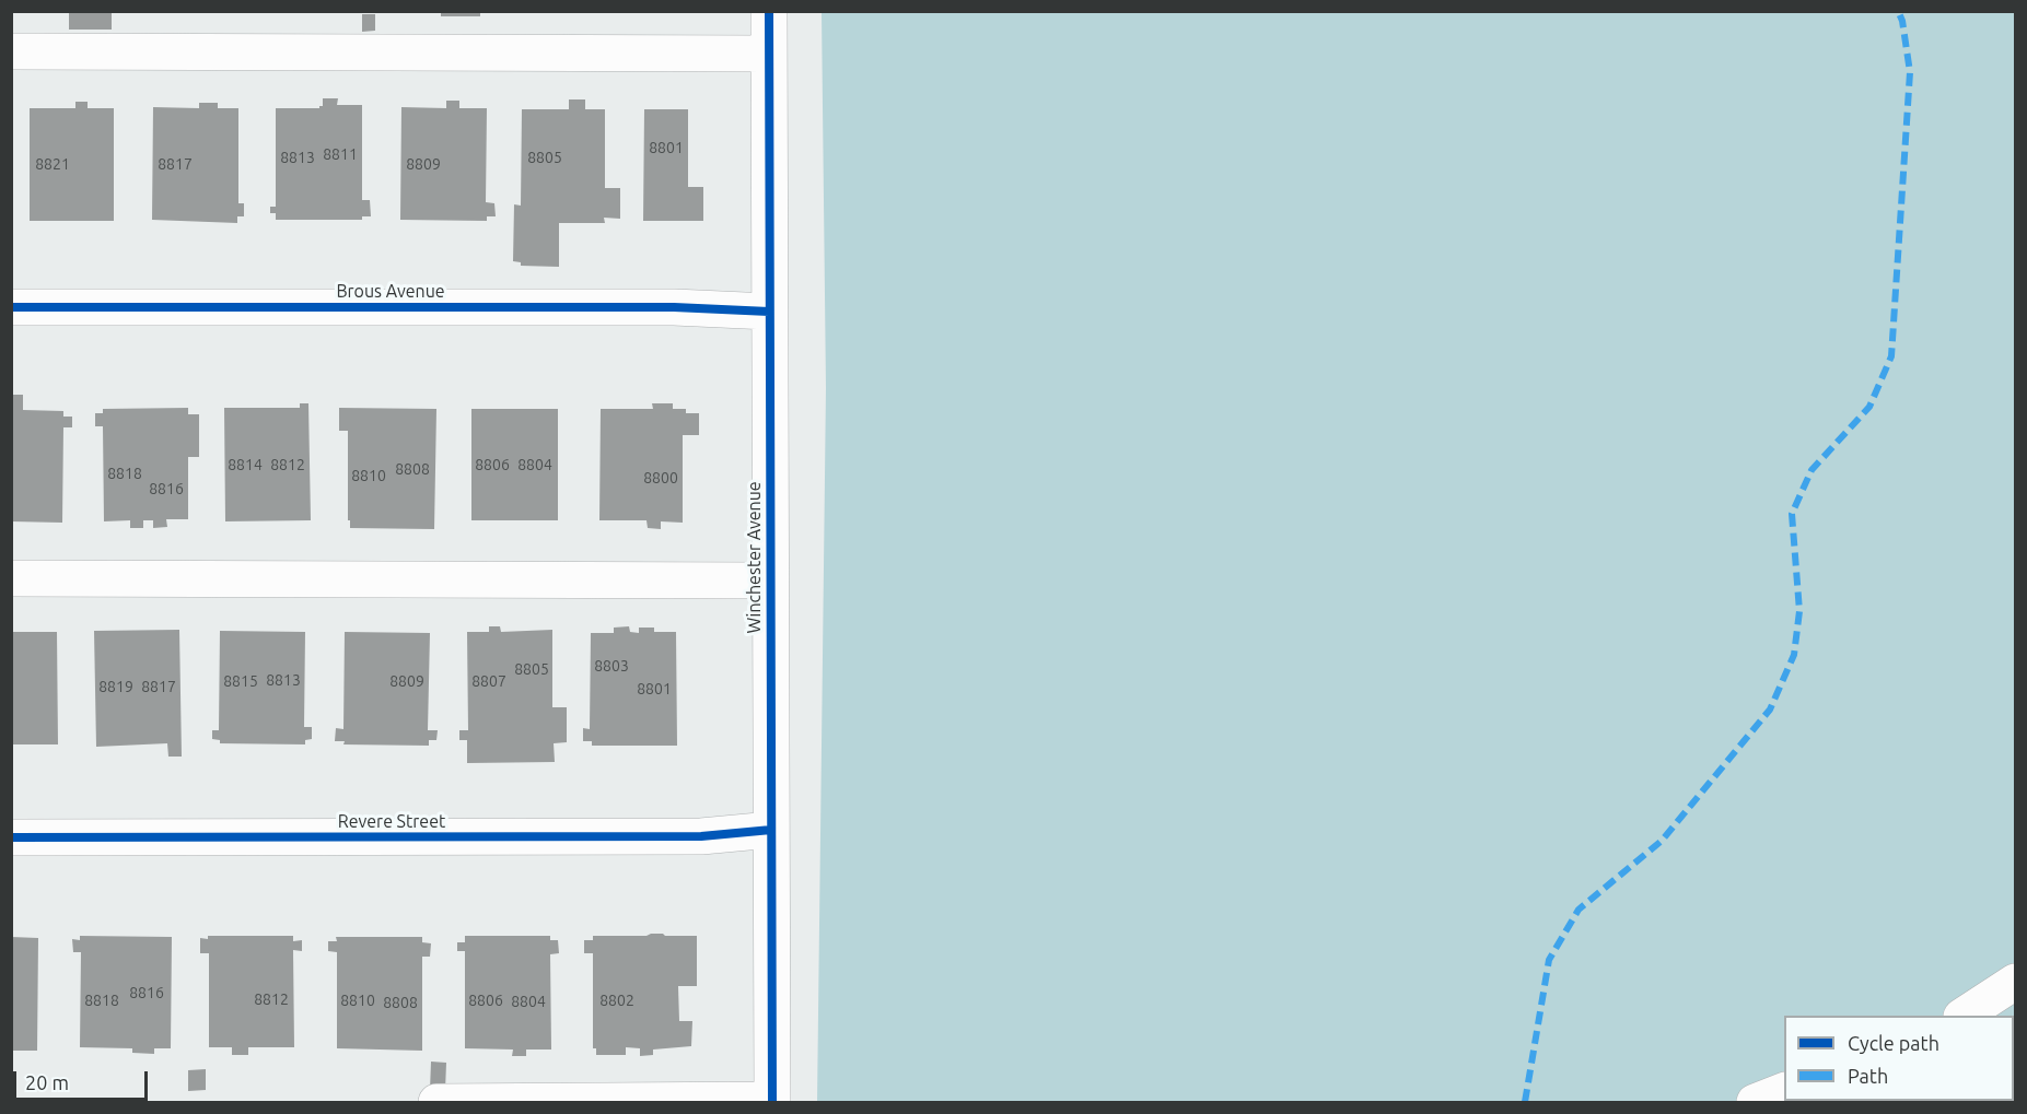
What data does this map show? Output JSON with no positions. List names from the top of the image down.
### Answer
{
  "streets": {
    "street": ["Brous Avenue", "Winchester Avenue", "Revere Street"]
  },
  "crossings": [
    ["Brous Avenue", "Winchester Avenue"],
    ["Winchester Avenue", "Revere Street"]
  ],
  "house_numbers": [
    "8801",
    "8811",
    "8813",
    "8805",
    "8821",
    "8817",
    "8809",
    "8814",
    "8812",
    "8806",
    "8804",
    "8808",
    "8818",
    "8810",
    "8800",
    "8816",
    "8803",
    "8805",
    "8813",
    "8815",
    "8809",
    "8807",
    "8819",
    "8817",
    "8801",
    "8816",
    "8812",
    "8818",
    "8810",
    "8806",
    "8802",
    "8804",
    "8808"
  ],
  "legend": ["Cycle path", "Path"],
  "scale_bar": "20 m"
}
